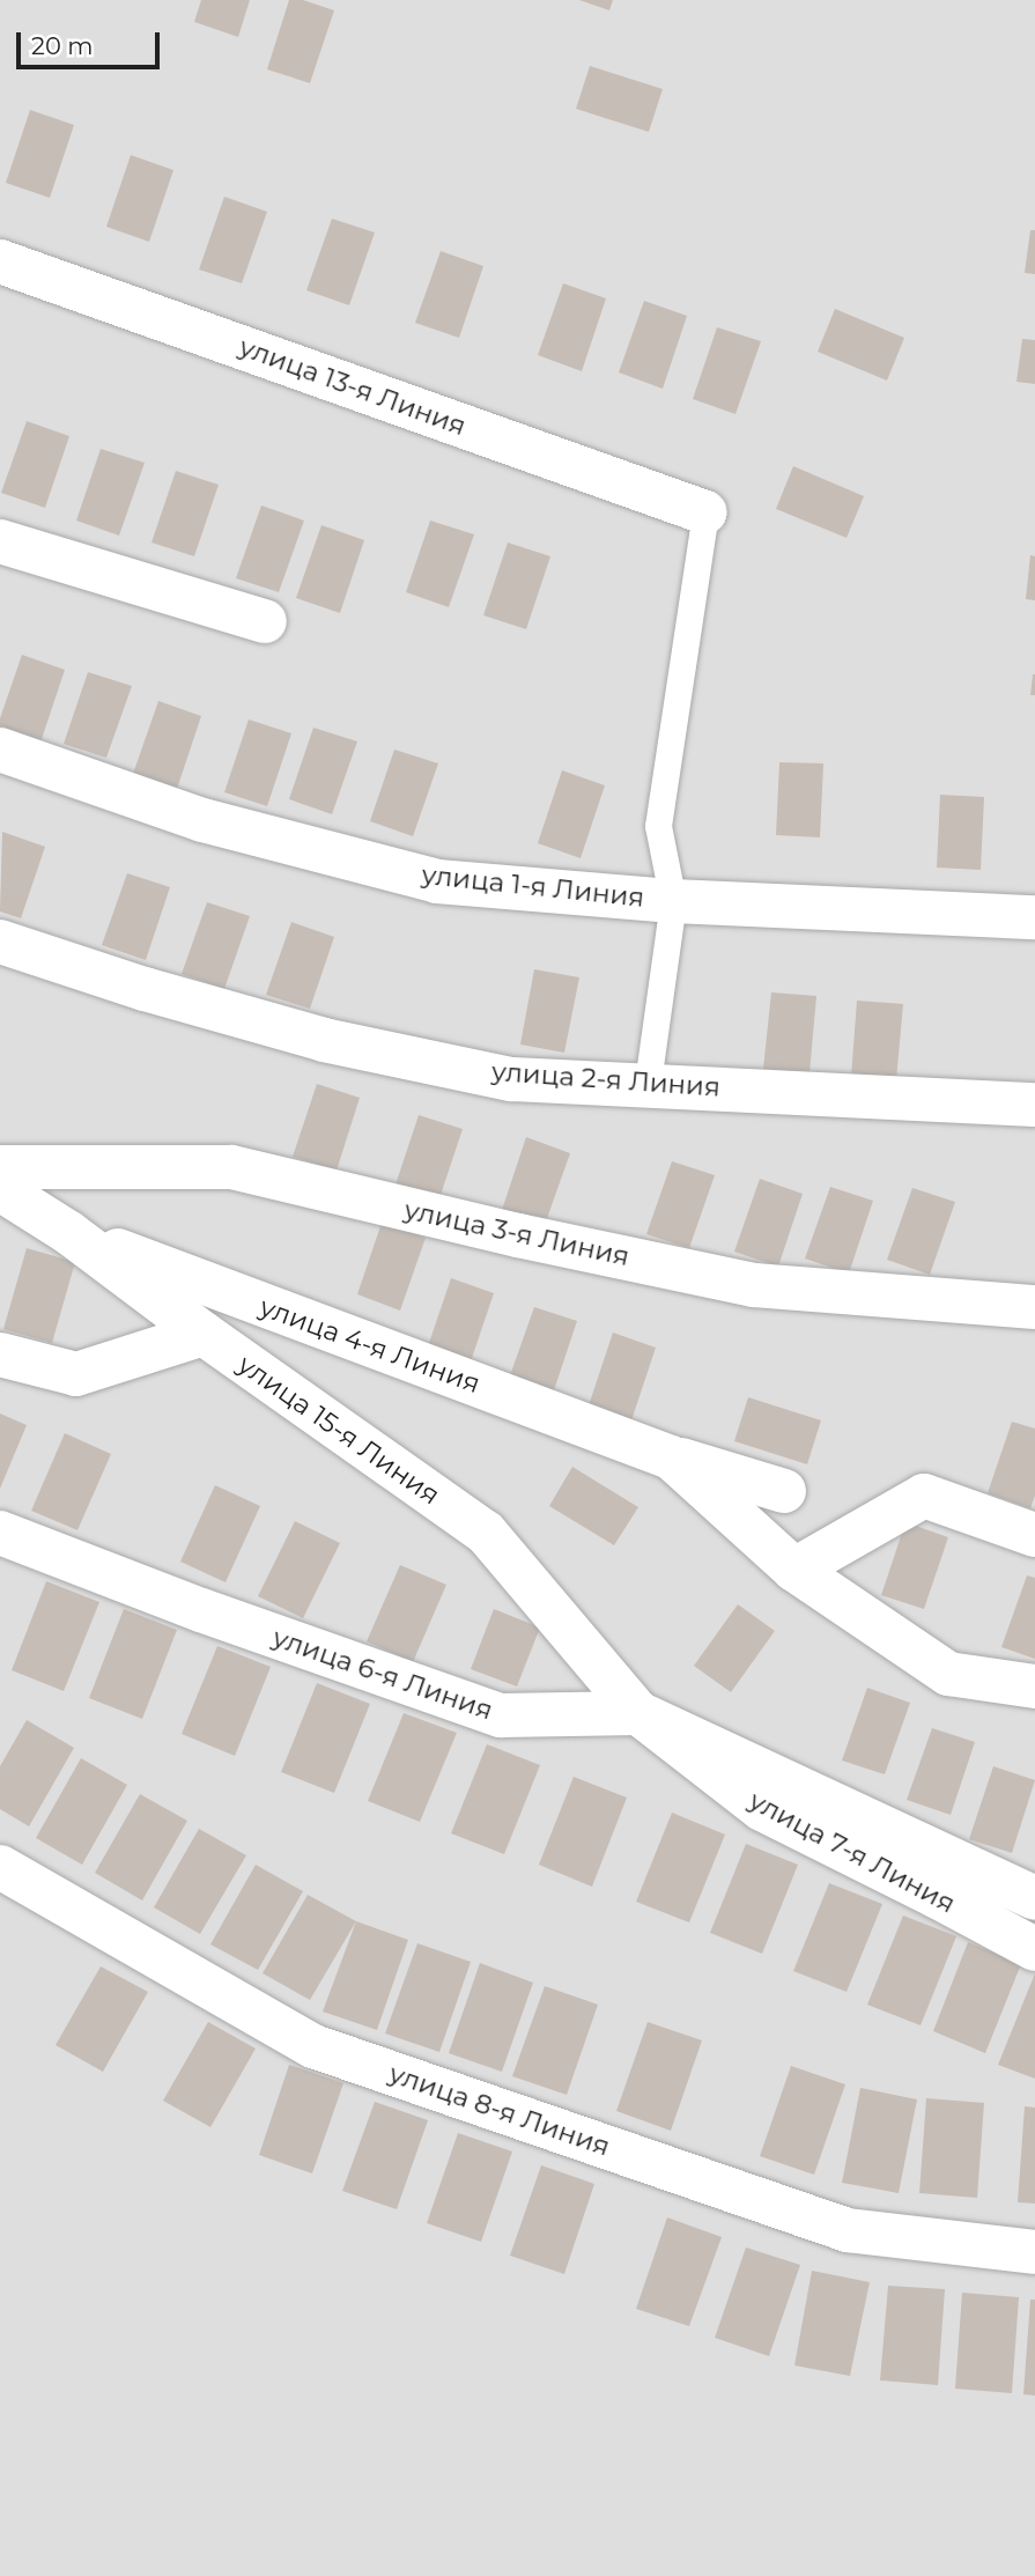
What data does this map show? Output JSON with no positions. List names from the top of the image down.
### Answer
{
  "streets": {
    "street": [
      "улица 13-я Линия",
      "улица 1-я Линия",
      "улица 2-я Линия",
      "улица 3-я Линия",
      "улица 4-я Линия",
      "улица 15-я Линия",
      "улица 6-я Линия",
      "улица 7-я Линия",
      "улица 8-я Линия"
    ]
  },
  "crossings": [
    ["улица 4-я Линия", "улица 15-я Линия"],
    ["улица 15-я Линия", "улица 6-я Линия"],
    ["улица 15-я Линия", "улица 7-я Линия"],
    ["улица 6-я Линия", "улица 7-я Линия"]
  ],
  "scale_bar": "20 m"
}
